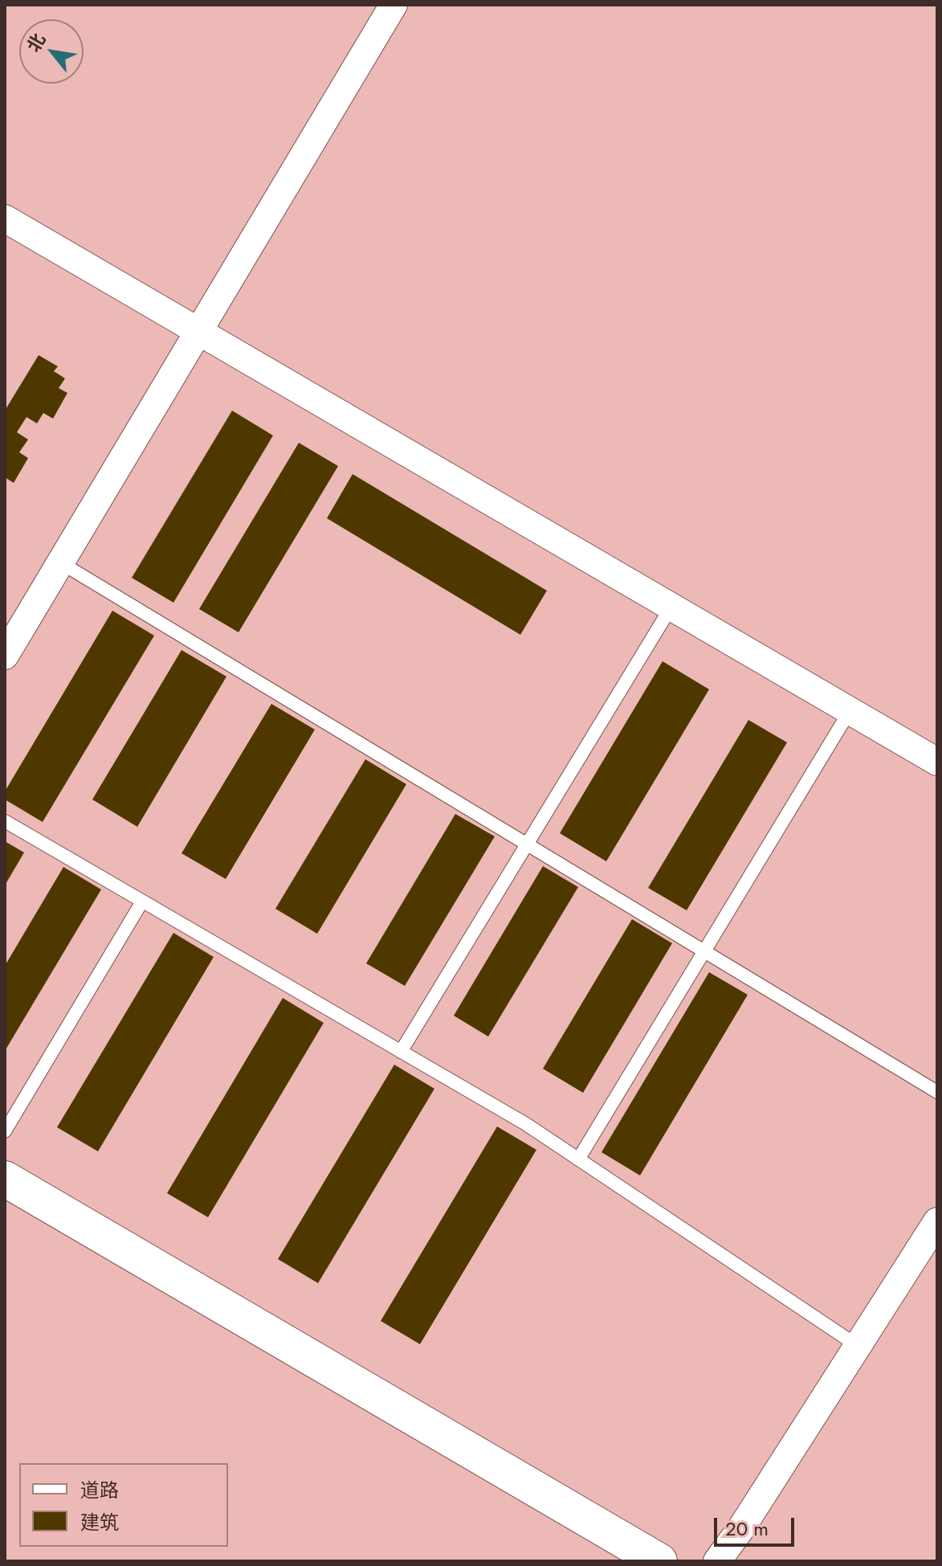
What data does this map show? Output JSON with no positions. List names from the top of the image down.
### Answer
{
  "legend": ["道路", "建筑"],
  "scale_bar": "20 m",
  "north": "top left"
}
